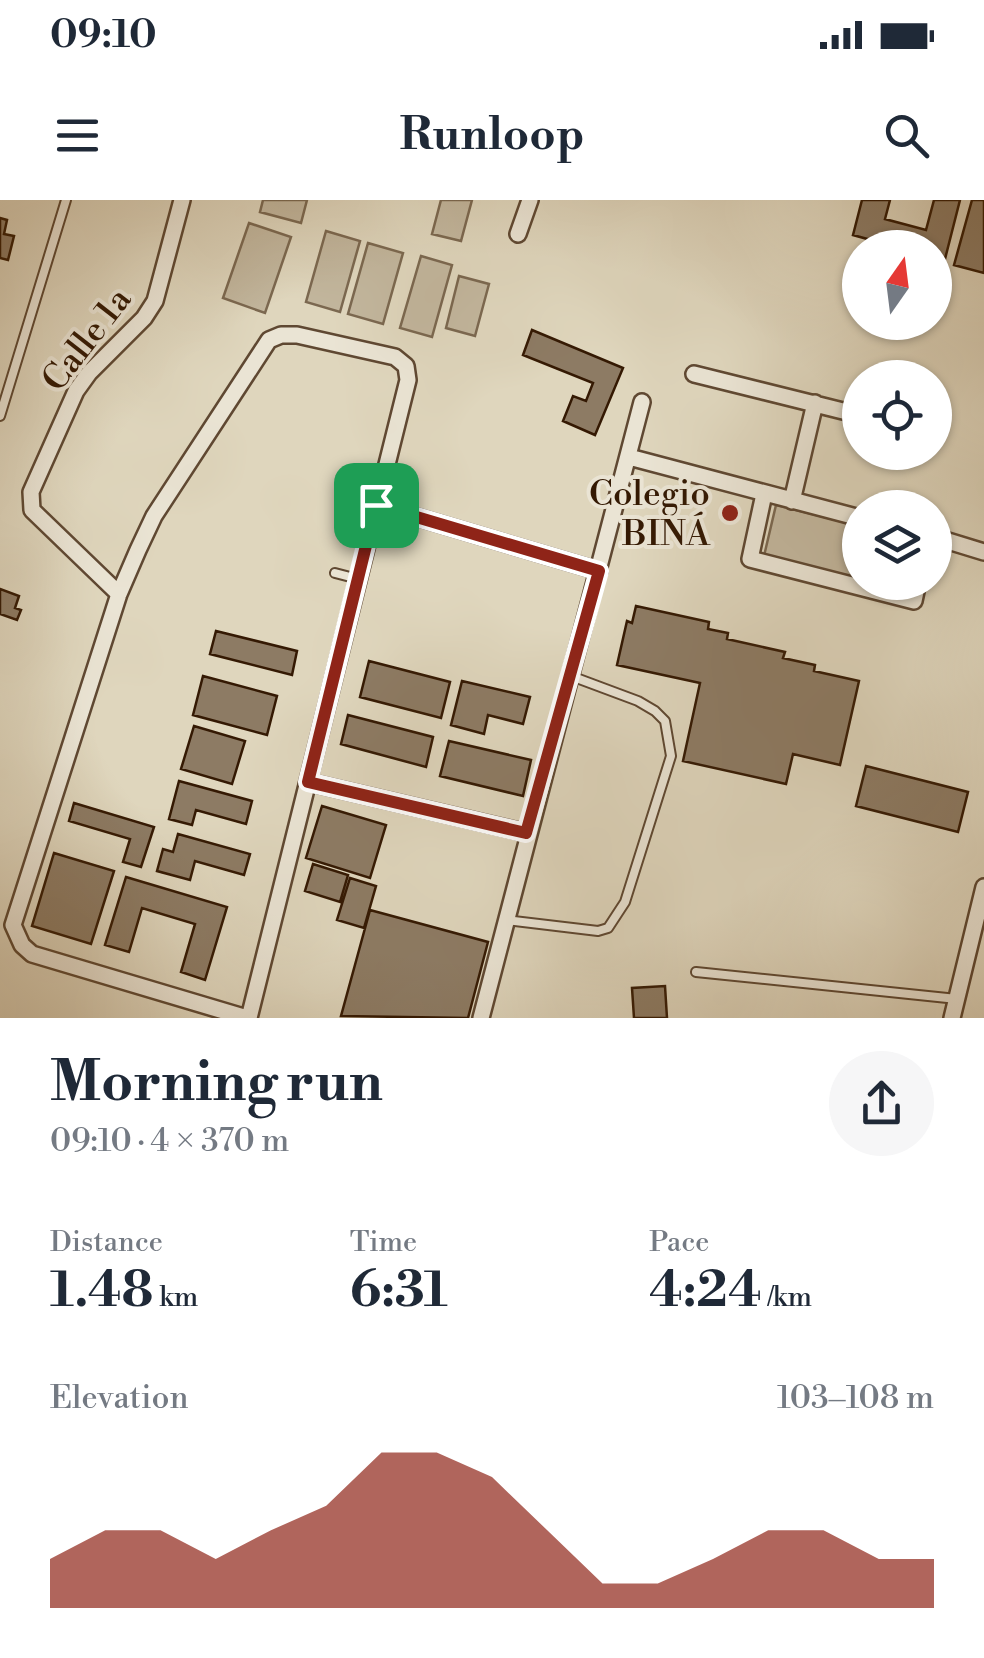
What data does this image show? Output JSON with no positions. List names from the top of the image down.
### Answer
{
  "streets": {
    "street": ["Calle 1a"]
  },
  "places": ["Colegio BINÁ"],
  "north": "top",
  "page": {
    "status": "09:10",
    "header": "Runloop",
    "heading": ["Morning run", "09:10 · 4 × 370 m"],
    "stats": [
      ["Distance", "1.48 km"],
      ["Time", "6:31"],
      ["Pace", "4:24 /km"]
    ],
    "chart": ["Elevation", "103–108 m"]
  }
}
